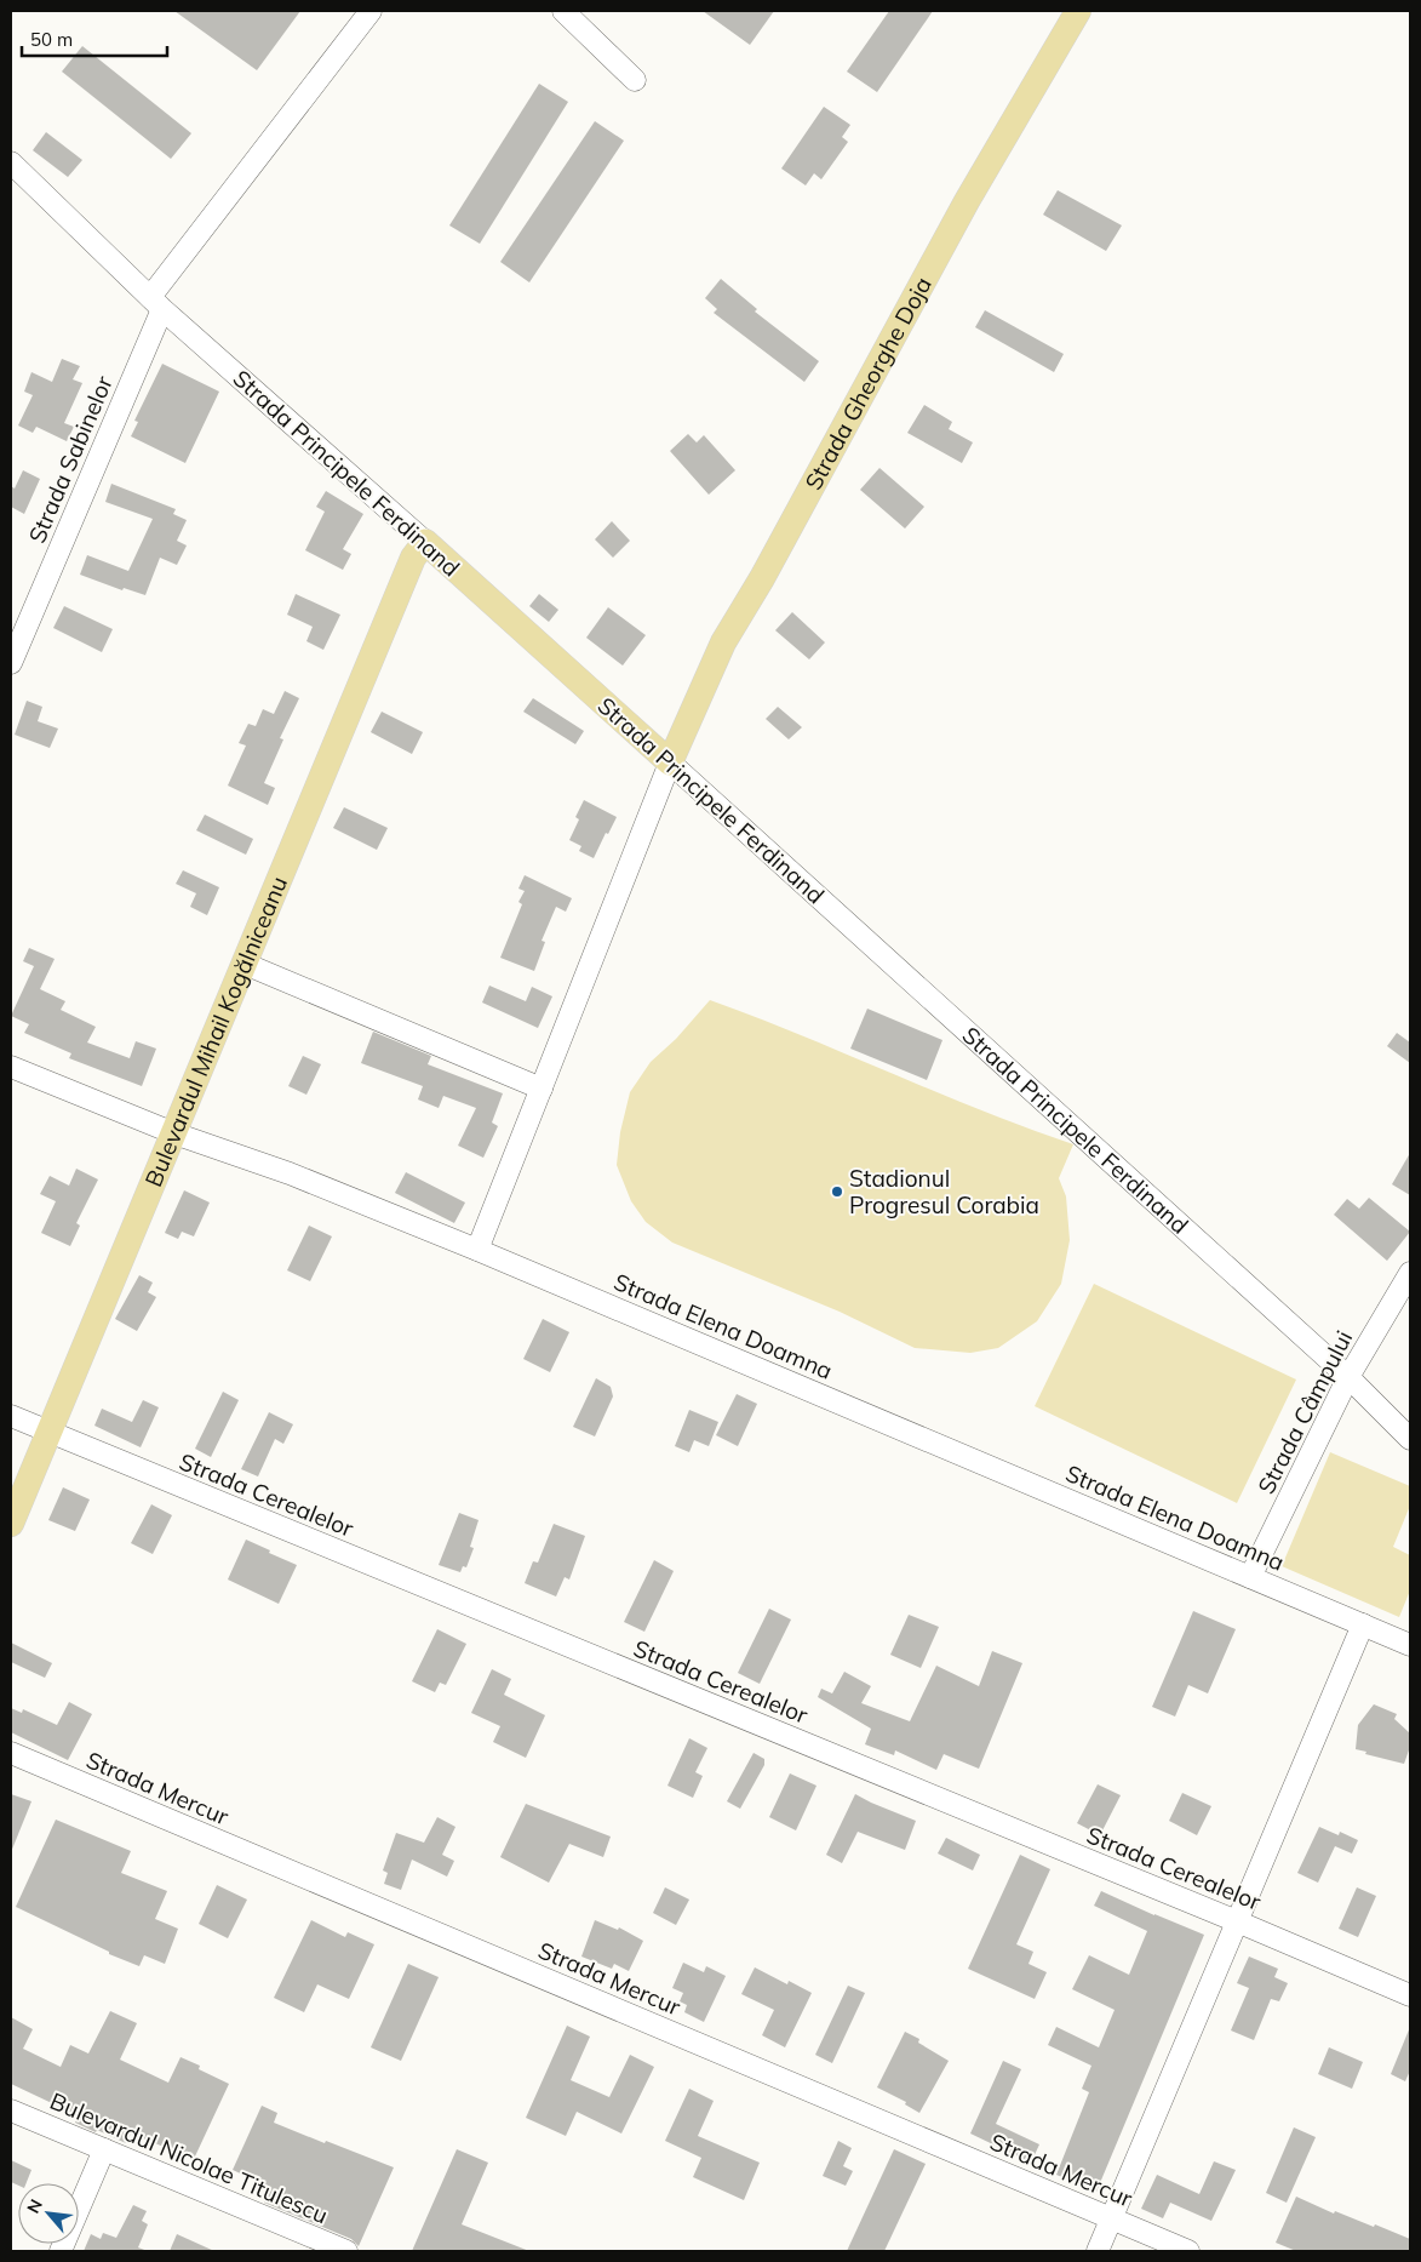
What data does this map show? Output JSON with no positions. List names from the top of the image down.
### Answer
{
  "streets": {
    "main road": ["Strada Gheorghe Doja", "Strada Principele Ferdinand", "Bulevardul Mihail Kogălniceanu"],
    "street": [
      "Strada Sabinelor",
      "Strada Elena Doamna",
      "Strada Câmpului",
      "Strada Cerealelor",
      "Strada Mercur",
      "Bulevardul Nicolae Titulescu"
    ]
  },
  "crossings": [
    ["Strada Gheorghe Doja", "Strada Principele Ferdinand"],
    ["Strada Sabinelor", "Strada Principele Ferdinand"],
    ["Strada Principele Ferdinand", "Bulevardul Mihail Kogălniceanu"],
    ["Strada Principele Ferdinand", "Strada Câmpului"],
    ["Bulevardul Mihail Kogălniceanu", "Strada Elena Doamna"],
    ["Bulevardul Mihail Kogălniceanu", "Strada Cerealelor"],
    ["Strada Elena Doamna", "Strada Câmpului"]
  ],
  "places": ["Stadionul Progresul Corabia"],
  "scale_bar": "50 m",
  "north": "top left"
}
